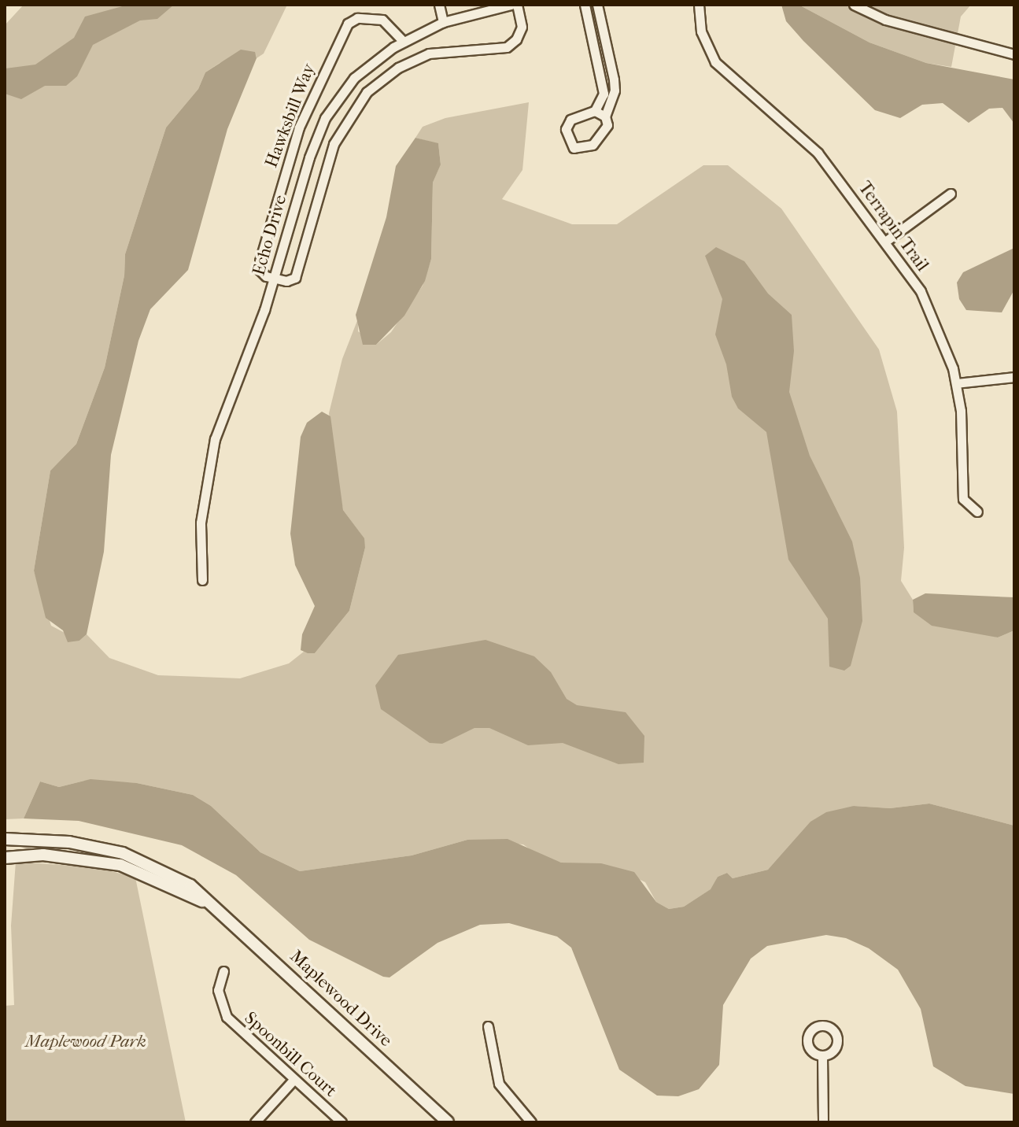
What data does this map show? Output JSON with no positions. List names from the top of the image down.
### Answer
{
  "streets": {
    "street": [
      "Hawksbill Way",
      "Terrapin Trail",
      "Echo Drive",
      "Maplewood Drive",
      "Spoonbill Court"
    ]
  },
  "crossings": [
    ["Hawksbill Way", "Echo Drive"]
  ],
  "parks": ["Maplewood Park"]
}
